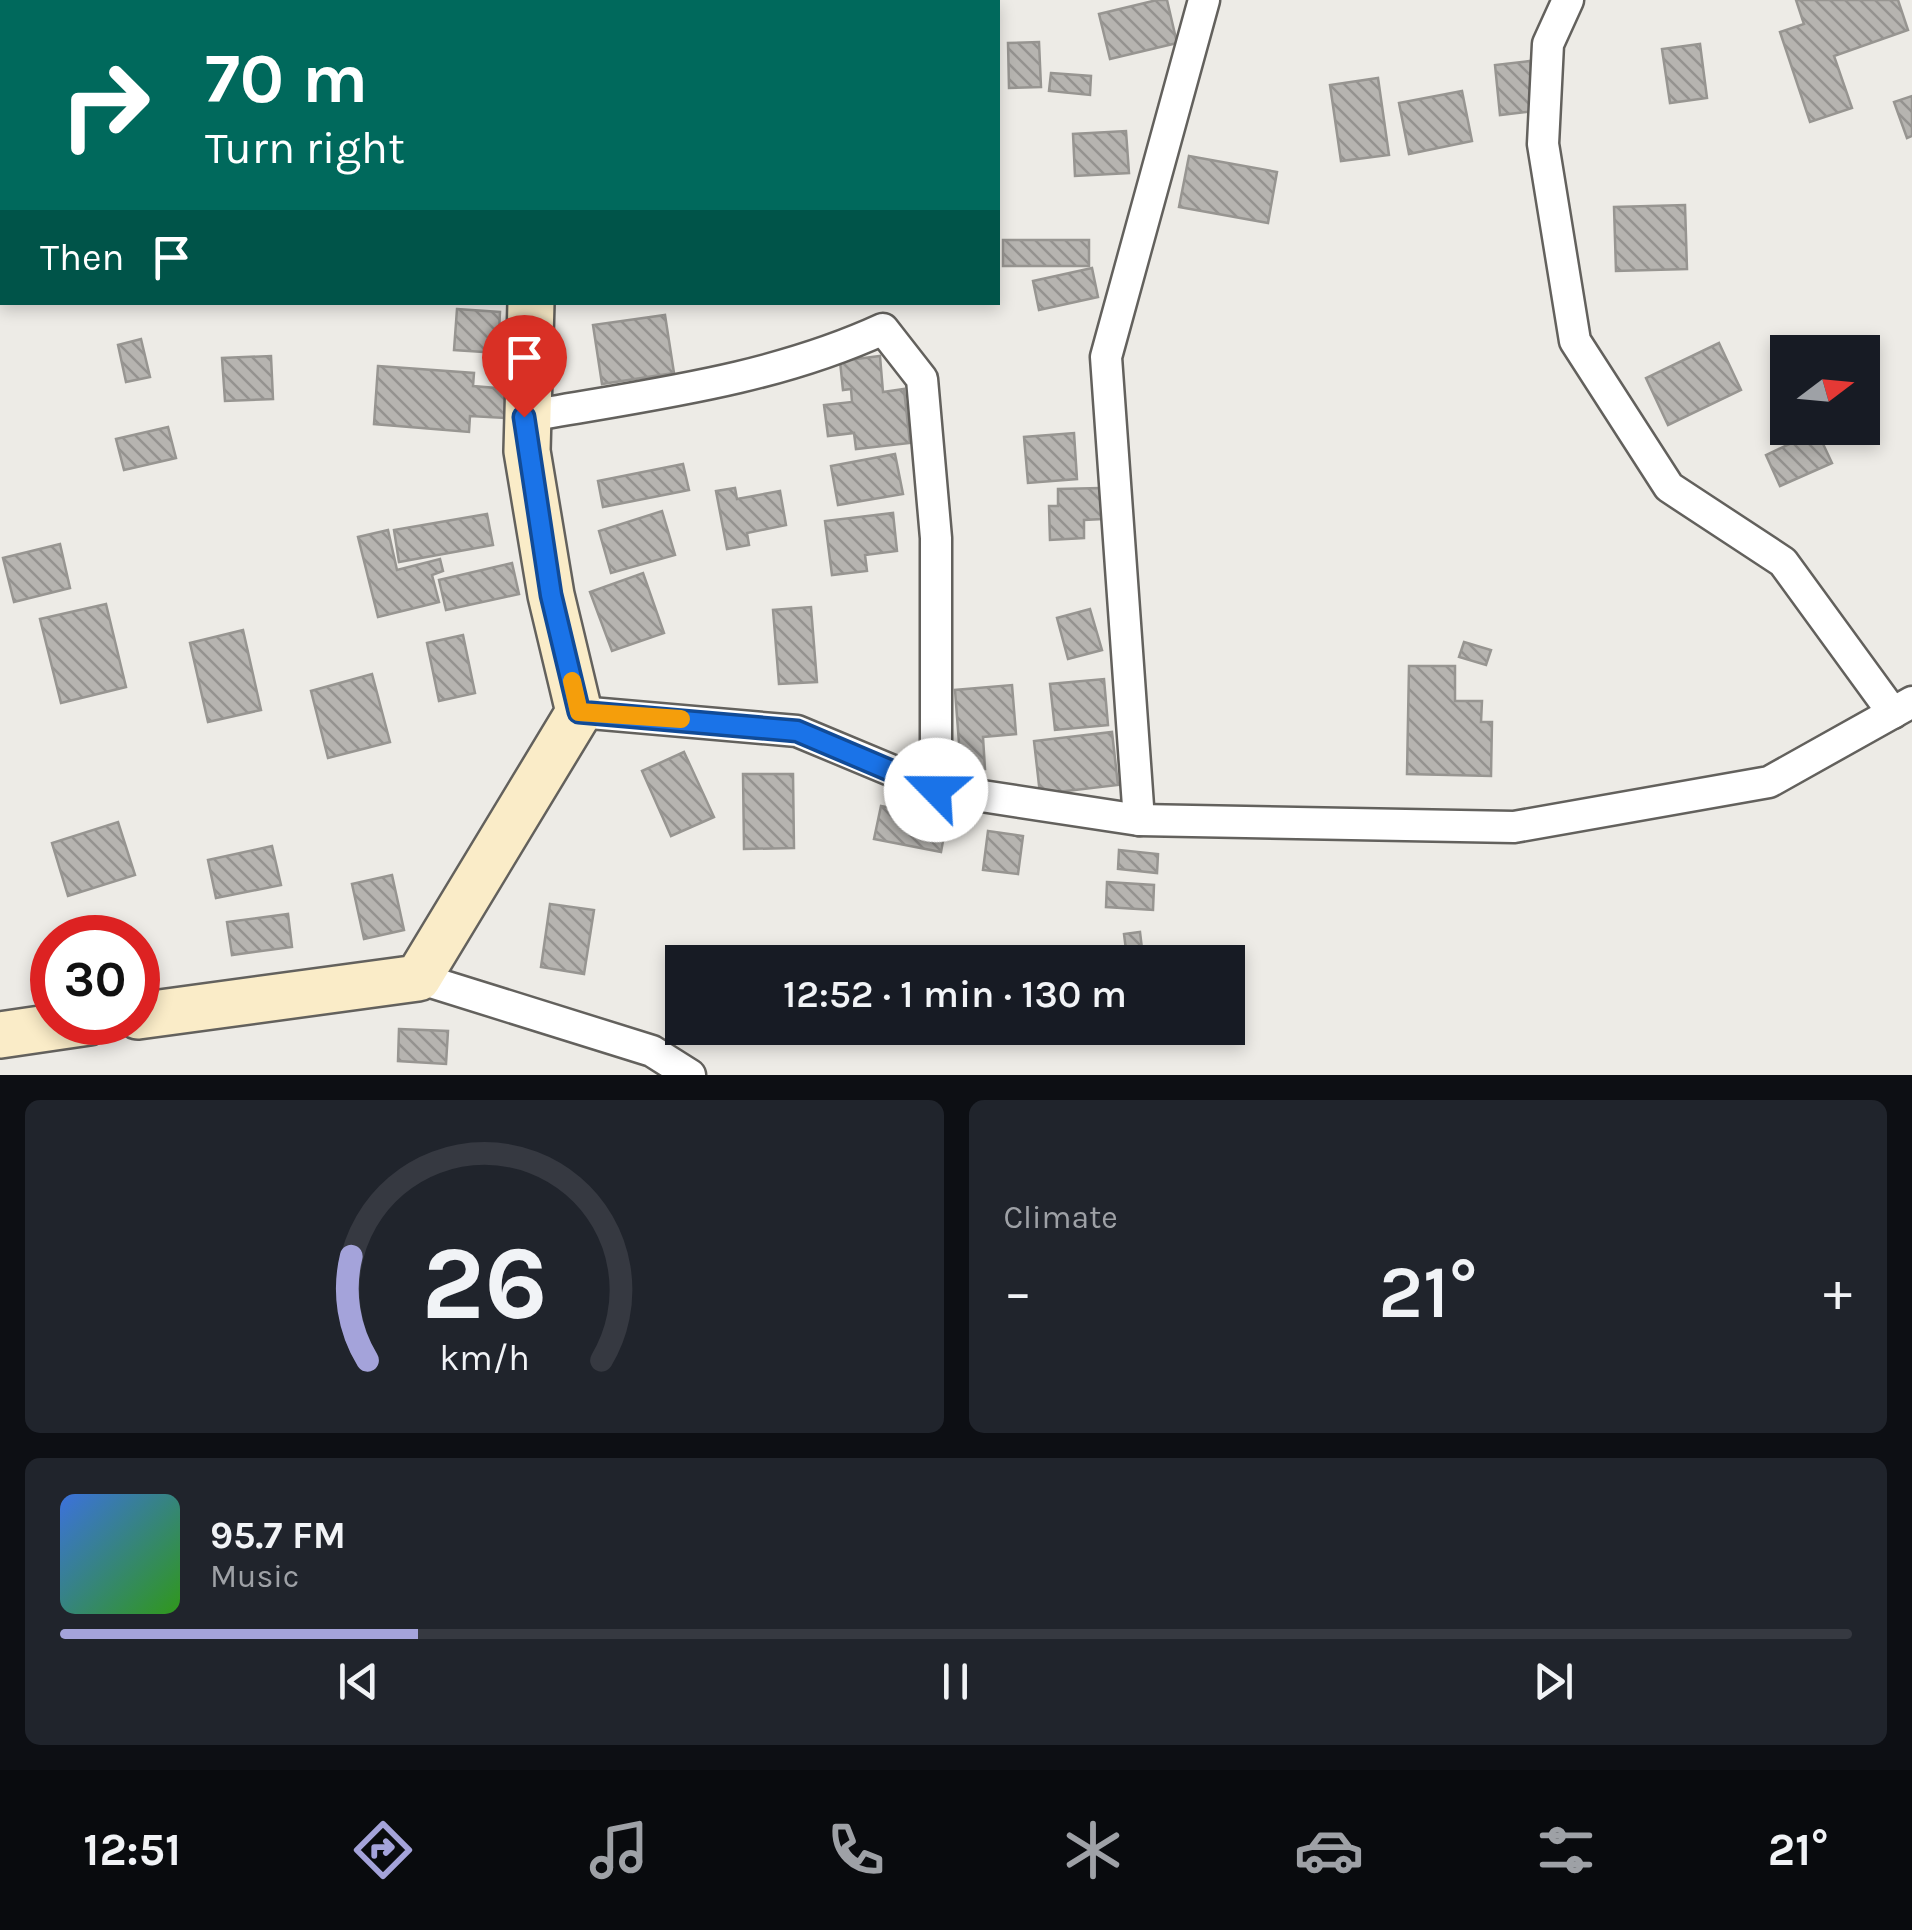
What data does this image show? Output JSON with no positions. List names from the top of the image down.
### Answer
{
  "north": "right",
  "page": {
    "turn": ["70 m", "Turn right"],
    "then": "Then",
    "limit": "30",
    "trip": "12:52 · 1 min · 130 m",
    "tile": "Climate",
    "heat": ["−", "21°", "+"],
    "song": ["95.7 FM", "Music"],
    "tabs": ["12:51", "21°"],
    "gauge": ["26", "km/h"]
  }
}
